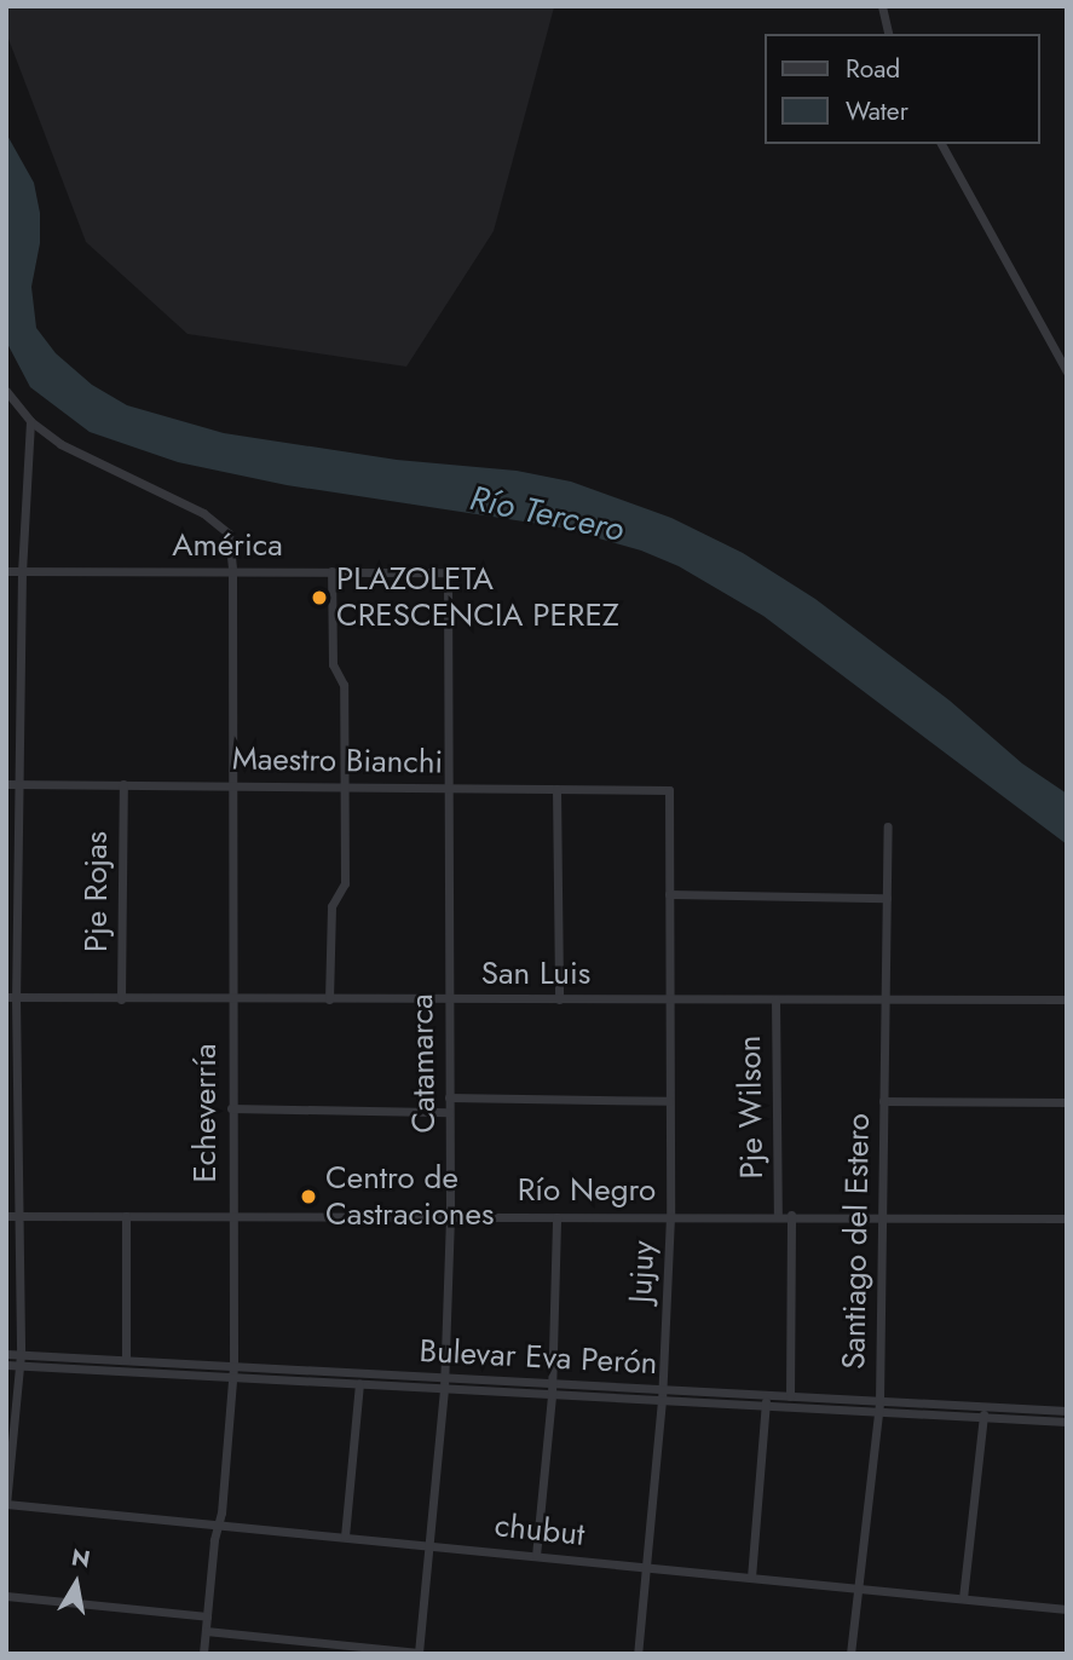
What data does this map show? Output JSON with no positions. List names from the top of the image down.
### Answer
{
  "streets": {
    "street": [
      "América",
      "Maestro Bianchi",
      "Pje Rojas",
      "San Luis",
      "Catamarca",
      "Pje Wilson",
      "Echeverría",
      "Río Negro",
      "Santiago del Estero",
      "Jujuy",
      "Bulevar Eva Perón",
      "chubut"
    ]
  },
  "crossings": [
    ["América", "Catamarca"],
    ["América", "Echeverría"],
    ["Maestro Bianchi", "Pje Rojas"],
    ["Maestro Bianchi", "Catamarca"],
    ["Maestro Bianchi", "Echeverría"],
    ["Maestro Bianchi", "Jujuy"],
    ["Pje Rojas", "San Luis"],
    ["San Luis", "Catamarca"],
    ["San Luis", "Pje Wilson"],
    ["San Luis", "Echeverría"],
    ["San Luis", "Santiago del Estero"],
    ["San Luis", "Jujuy"],
    ["Catamarca", "Río Negro"],
    ["Catamarca", "Bulevar Eva Perón"],
    ["Catamarca", "chubut"],
    ["Pje Wilson", "Río Negro"],
    ["Echeverría", "Río Negro"],
    ["Echeverría", "Bulevar Eva Perón"],
    ["Echeverría", "chubut"],
    ["Río Negro", "Santiago del Estero"],
    ["Río Negro", "Jujuy"],
    ["Santiago del Estero", "Bulevar Eva Perón"],
    ["Santiago del Estero", "chubut"],
    ["Jujuy", "Bulevar Eva Perón"],
    ["Jujuy", "chubut"]
  ],
  "water": ["Río Tercero"],
  "places": ["PLAZOLETA CRESCENCIA PEREZ", "Centro de Castraciones"],
  "legend": ["Road", "Water"],
  "north": "top"
}
